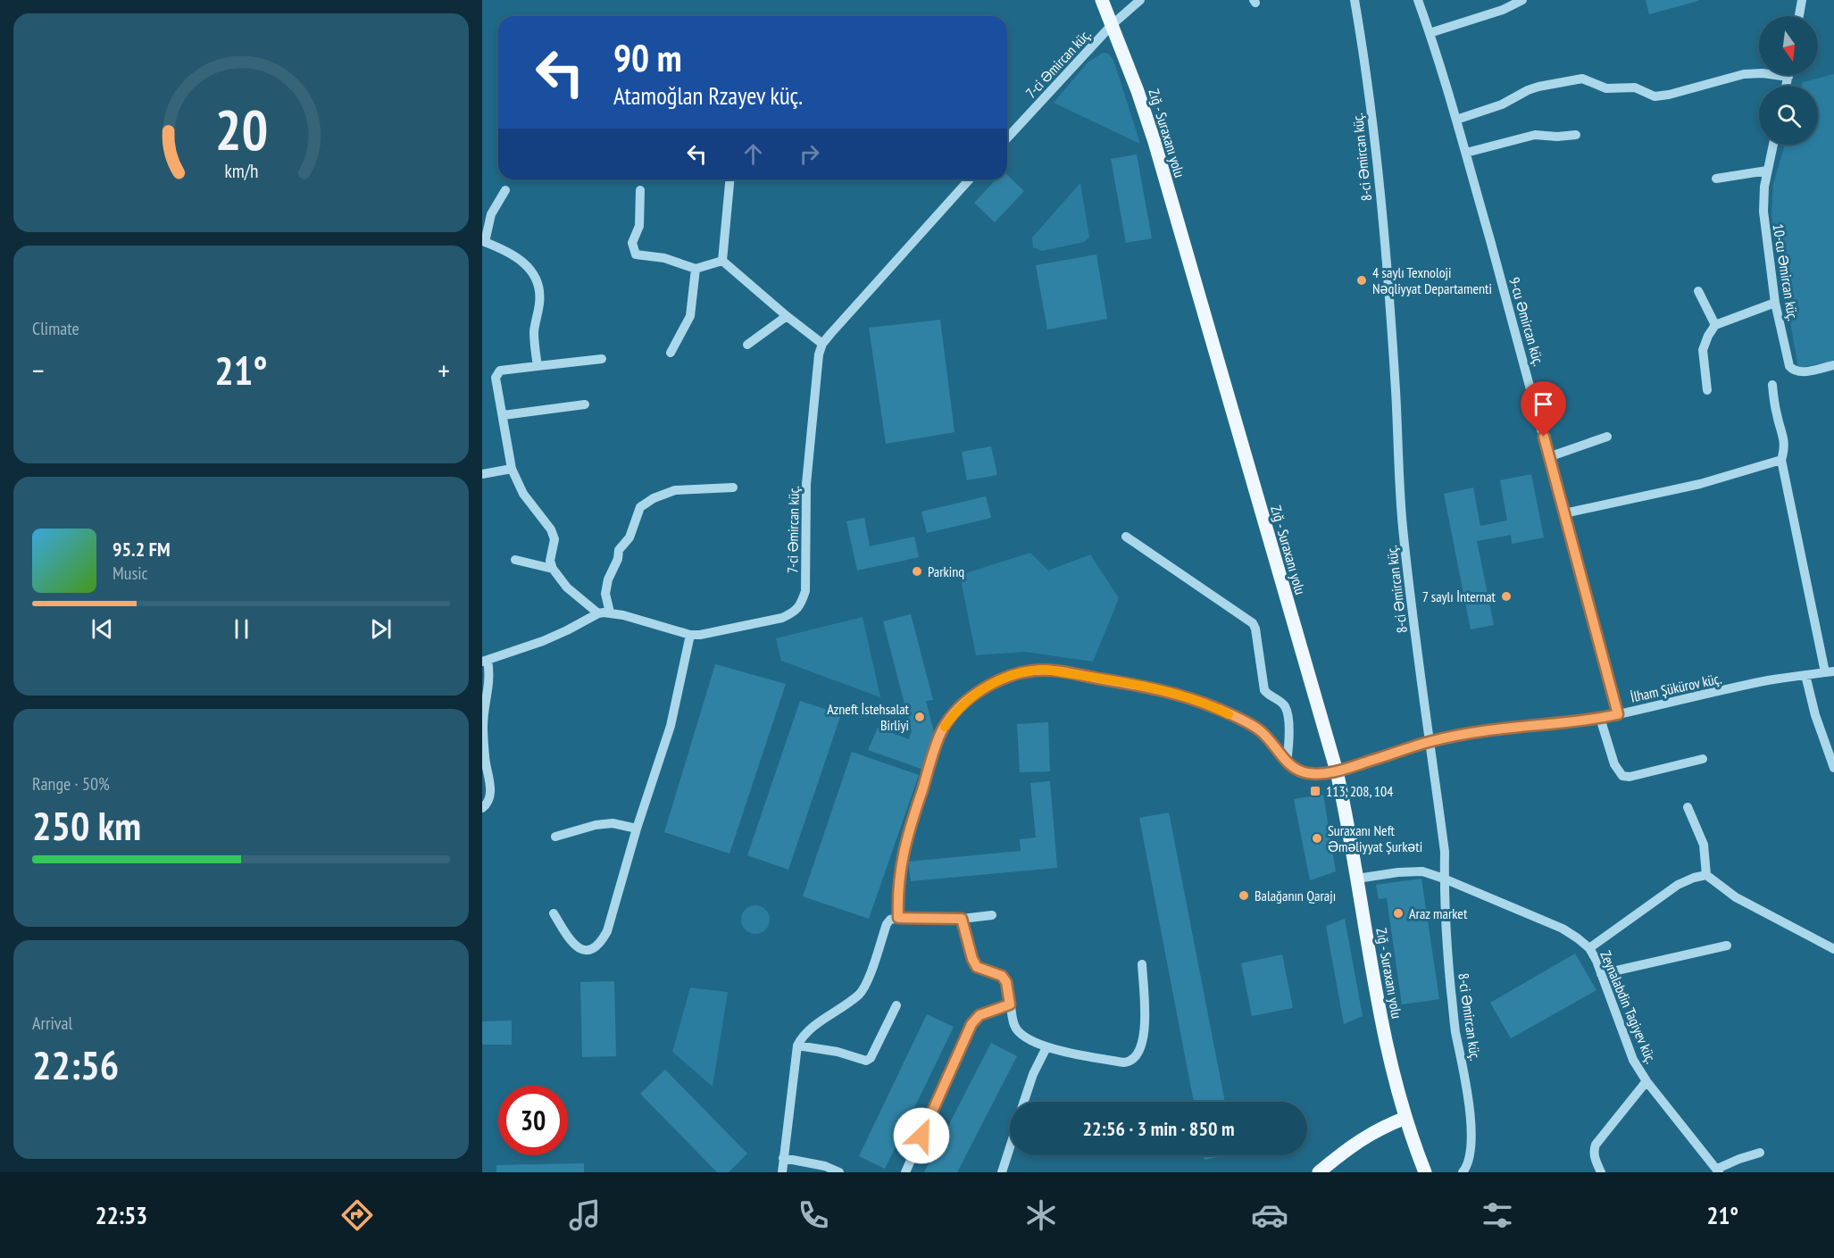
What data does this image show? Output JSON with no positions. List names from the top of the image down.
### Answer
{
  "streets": {
    "main road": ["Zığ - Suraxanı yolu"],
    "street": [
      "7-ci Əmircan küç.",
      "8-ci Əmircan küç.",
      "10-cu Əmircan küç.",
      "9-cu Əmircan küç.",
      "İlham Şükürov küç.",
      "Zeynalabdin Tagiyev küç."
    ]
  },
  "crossings": [
    ["7-ci Əmircan küç.", "Zığ - Suraxanı yolu"],
    ["Zığ - Suraxanı yolu", "İlham Şükürov küç."],
    ["Zığ - Suraxanı yolu", "Zeynalabdin Tagiyev küç."],
    ["8-ci Əmircan küç.", "İlham Şükürov küç."],
    ["8-ci Əmircan küç.", "Zeynalabdin Tagiyev küç."],
    ["9-cu Əmircan küç.", "İlham Şükürov küç."]
  ],
  "places": {
    "other": [
      "4 saylı Texnoloji Nəqliyyat Departamenti",
      "Parkinq",
      "7 saylı İnternat",
      "Azneft İstehsalat Birliyi",
      "Suraxanı Neft Əməliyyat Şurkəti",
      "Balağanın Qarajı",
      "Araz market"
    ],
    "transit": ["113, 208, 104"]
  },
  "north": "bottom",
  "page": {
    "turn": ["90 m", "Atamoğlan Rzayev küç."],
    "tile": [
      "Climate",
      ["Range · 50%", "250 km"],
      ["Arrival", "22:56"]
    ],
    "heat": ["−", "21°", "+"],
    "song": ["95.2 FM", "Music"],
    "limit": "30",
    "trip": "22:56 · 3 min · 850 m",
    "tabs": ["22:53", "21°"],
    "gauge": ["20", "km/h"]
  }
}
